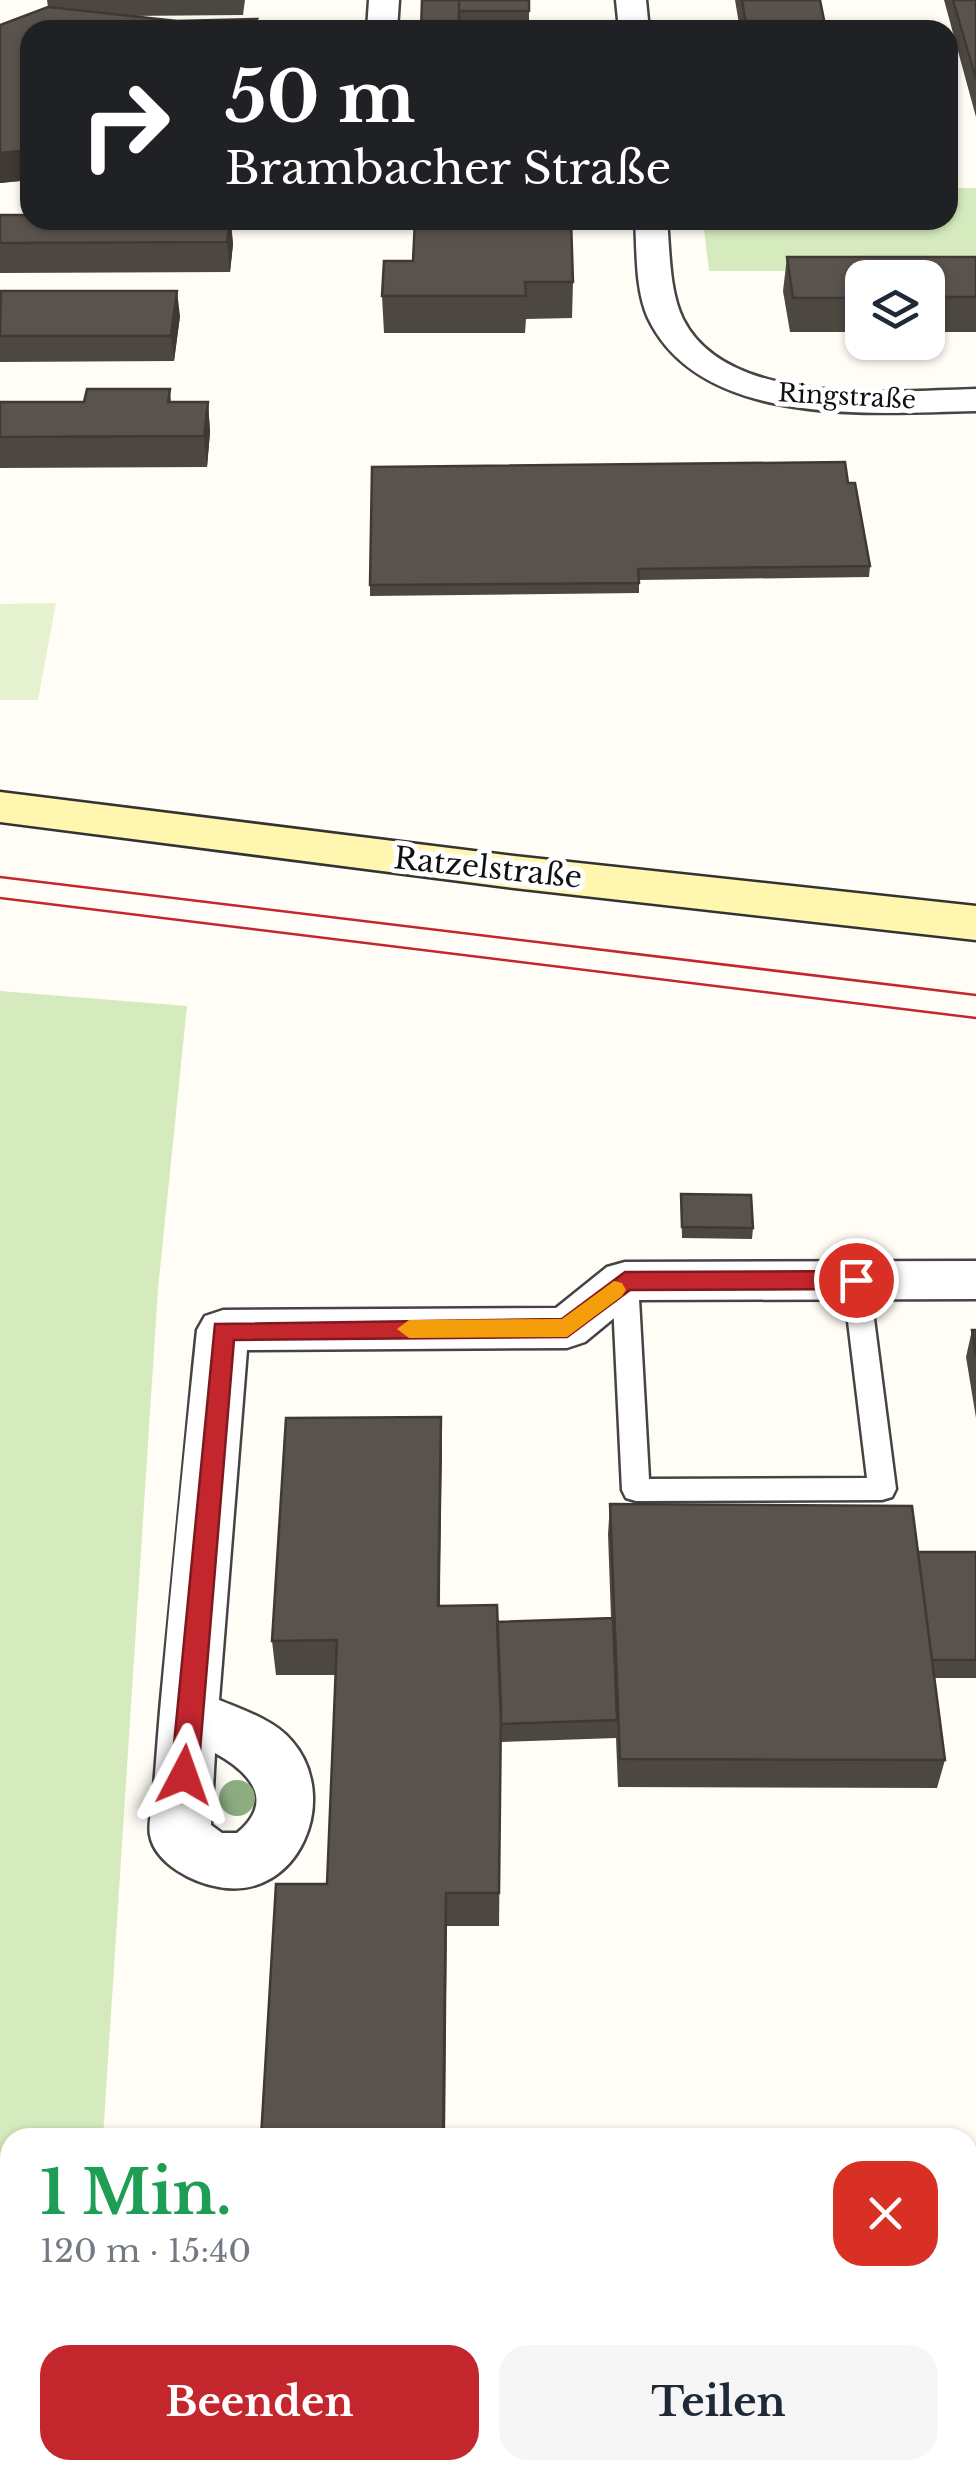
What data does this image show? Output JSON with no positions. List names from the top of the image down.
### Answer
{
  "streets": {
    "main road": ["Ratzelstraße"],
    "street": ["Ringstraße"]
  },
  "page": {
    "turn": ["50 m", "Brambacher Straße"],
    "heading": ["1 Min.", "120 m · 15:40"],
    "buttons": ["Beenden", "Teilen"]
  }
}
